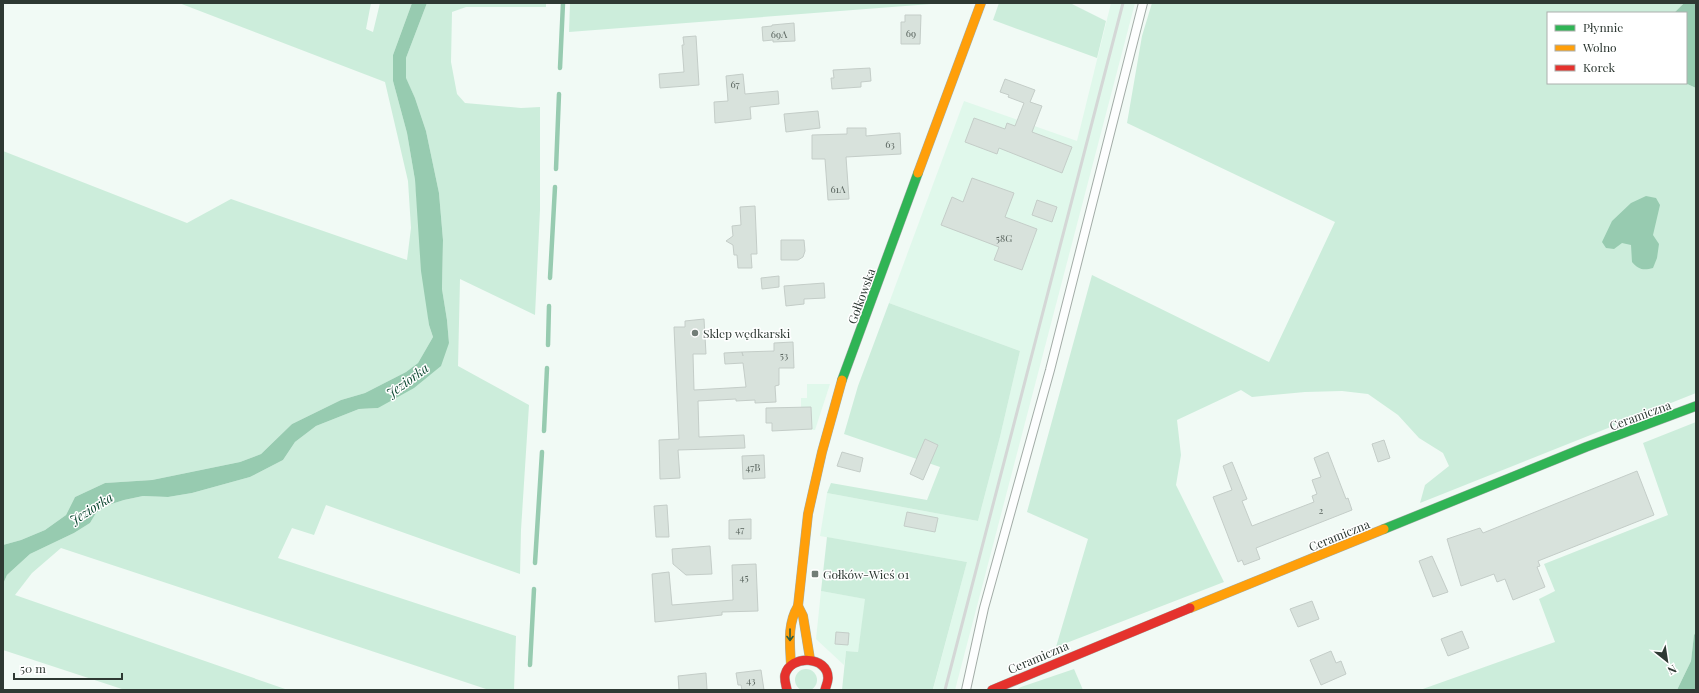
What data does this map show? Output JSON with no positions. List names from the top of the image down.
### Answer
{
  "streets": {
    "street": ["Gołkowska", "Ceramiczna"]
  },
  "water": ["Jeziorka"],
  "places": {
    "other": ["Sklep wędkarski"],
    "transit": ["Gołków-Wieś 01"]
  },
  "house_numbers": [
    "69",
    "69A",
    "67",
    "63",
    "61A",
    "58G",
    "53",
    "47B",
    "2",
    "47",
    "45",
    "43"
  ],
  "legend": ["Płynnie", "Wolno", "Korek"],
  "scale_bar": "50 m",
  "north": "bottom right"
}
